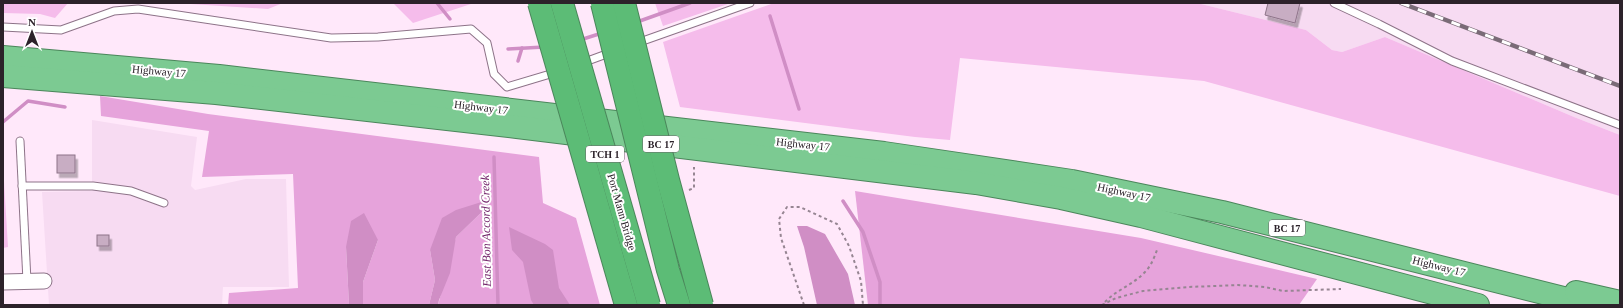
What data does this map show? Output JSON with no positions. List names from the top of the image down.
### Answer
{
  "streets": {
    "highway": [
      "Highway 17",
      "BC 17",
      "TCH 1",
      "Port Mann Bridge"
    ]
  },
  "water": ["East Bon Accord Creek"],
  "north": "top"
}
